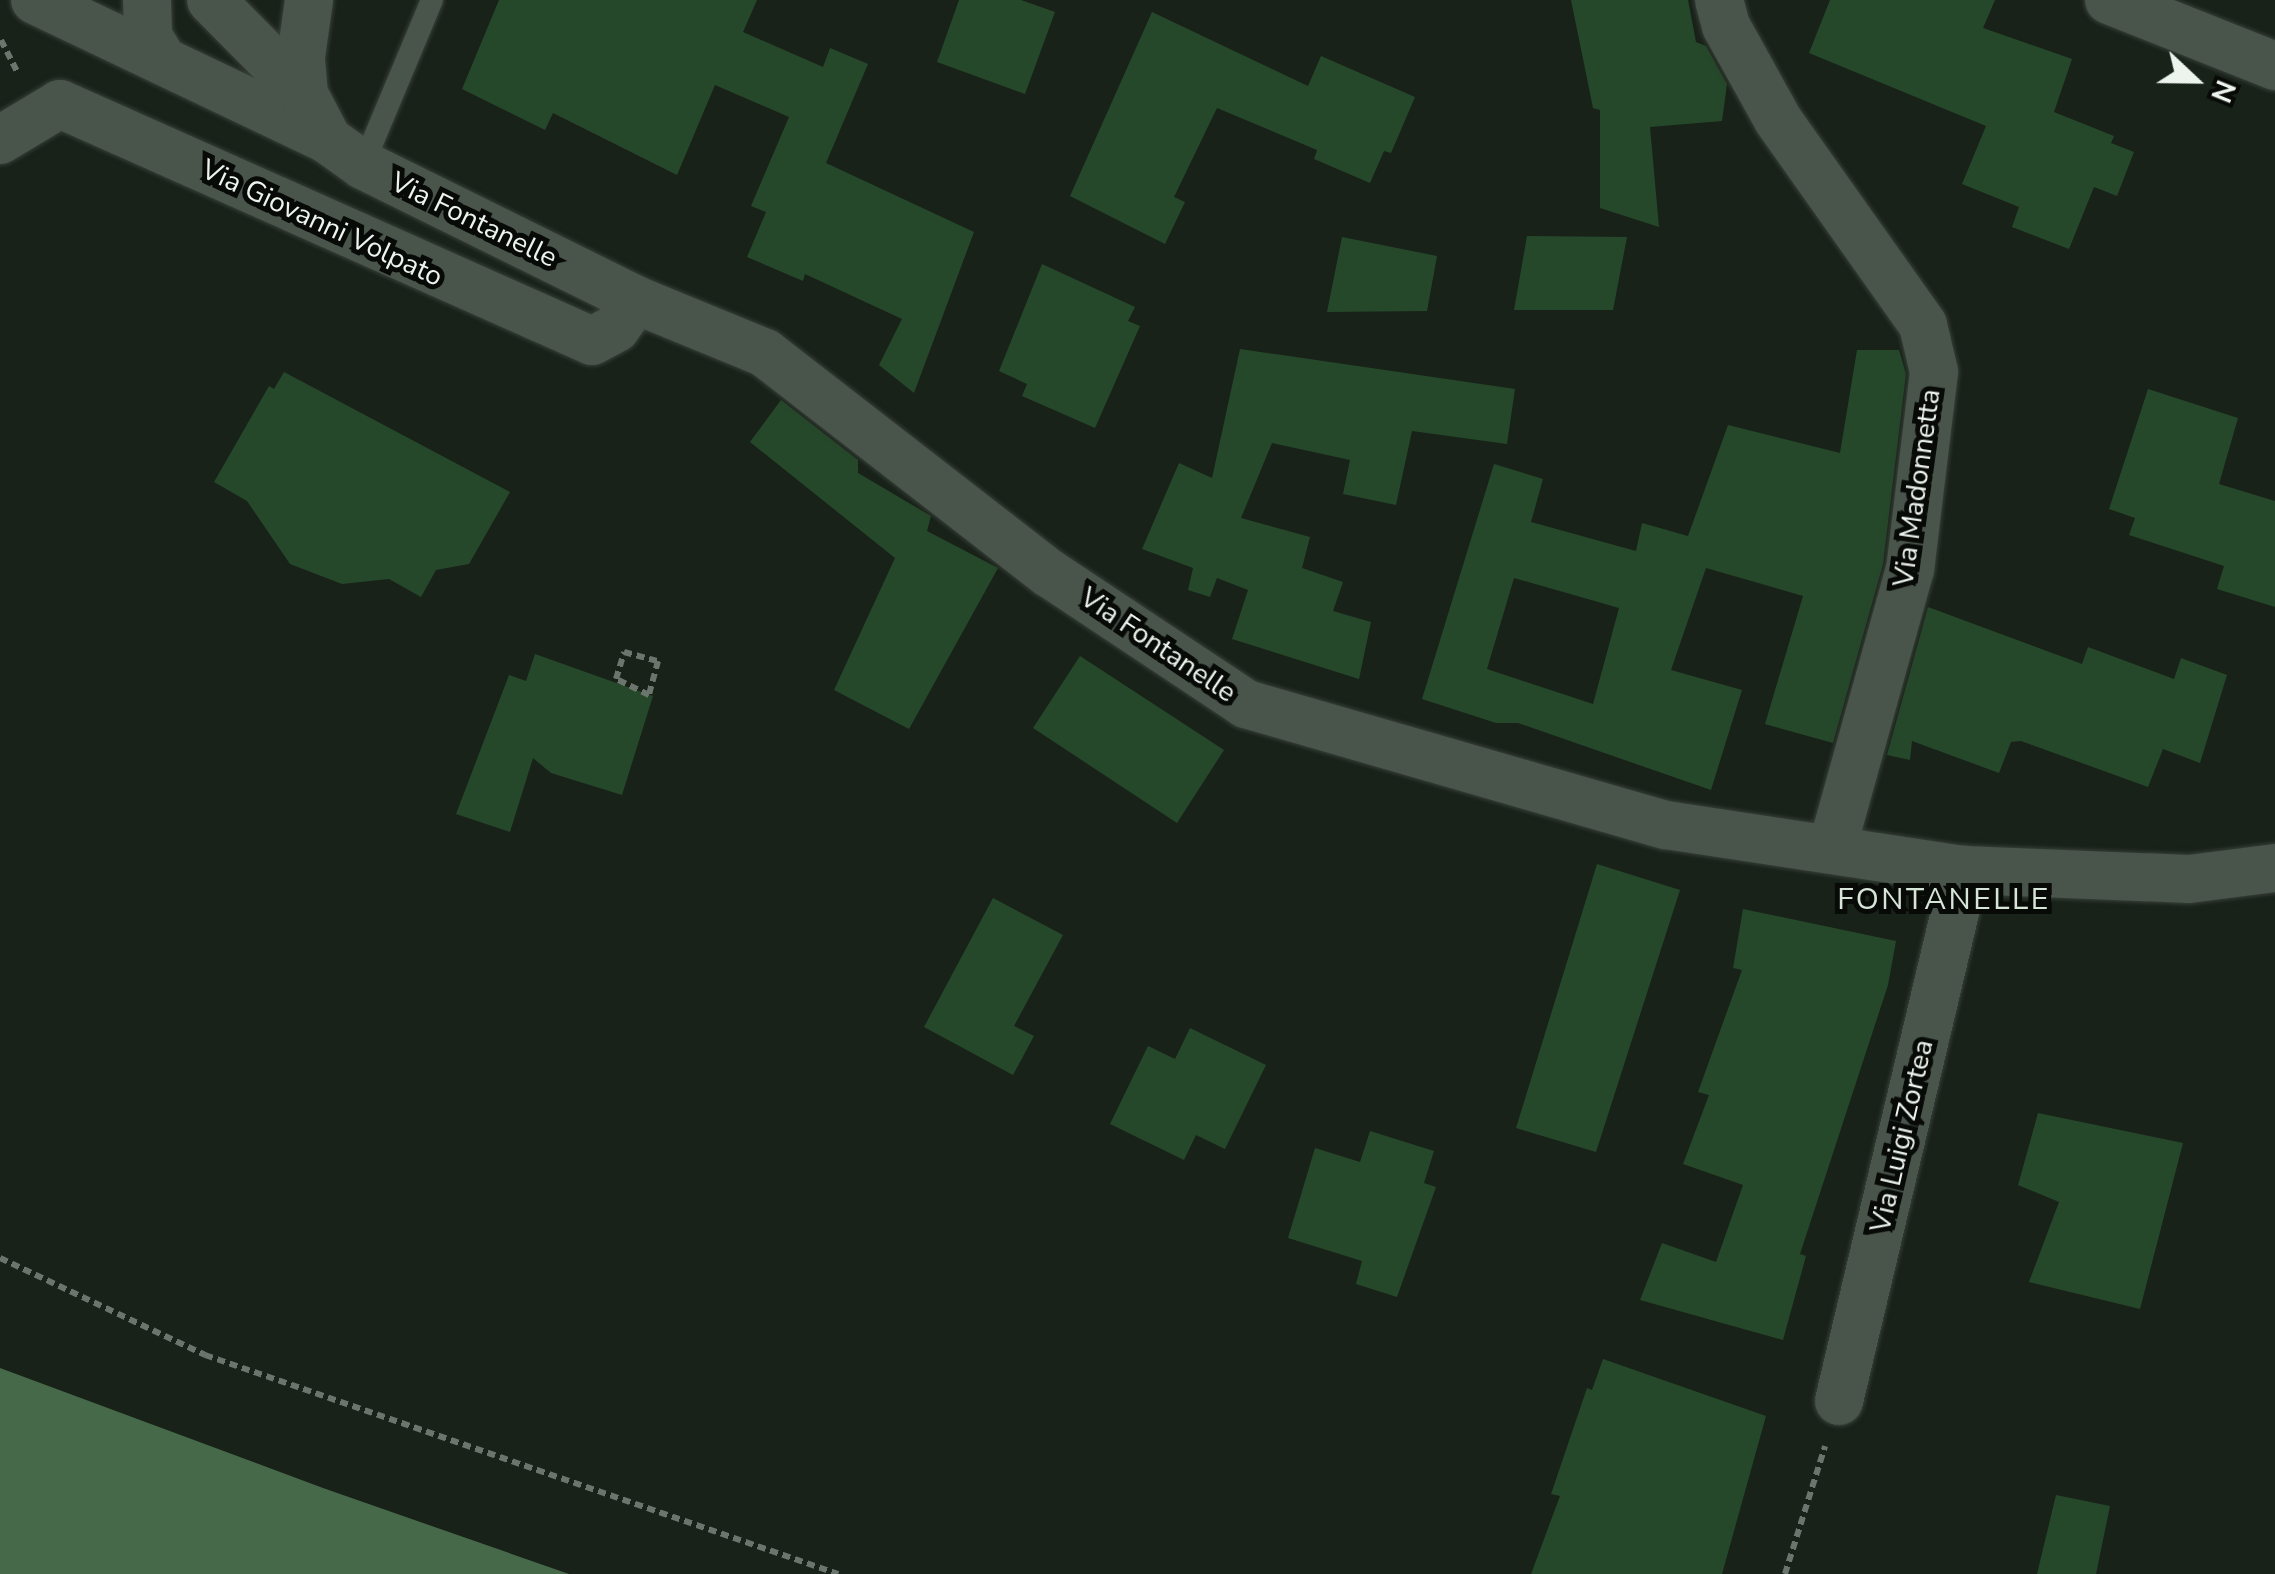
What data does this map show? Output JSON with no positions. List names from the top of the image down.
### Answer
{
  "streets": {
    "street": [
      "Via Fontanelle",
      "Via Giovanni Volpato",
      "Via Madonnetta",
      "Via Luigi Zortea"
    ]
  },
  "crossings": [
    ["Via Fontanelle", "Via Giovanni Volpato"],
    ["Via Fontanelle", "Via Madonnetta"],
    ["Via Fontanelle", "Via Luigi Zortea"]
  ],
  "districts": ["FONTANELLE"],
  "north": "right"
}
